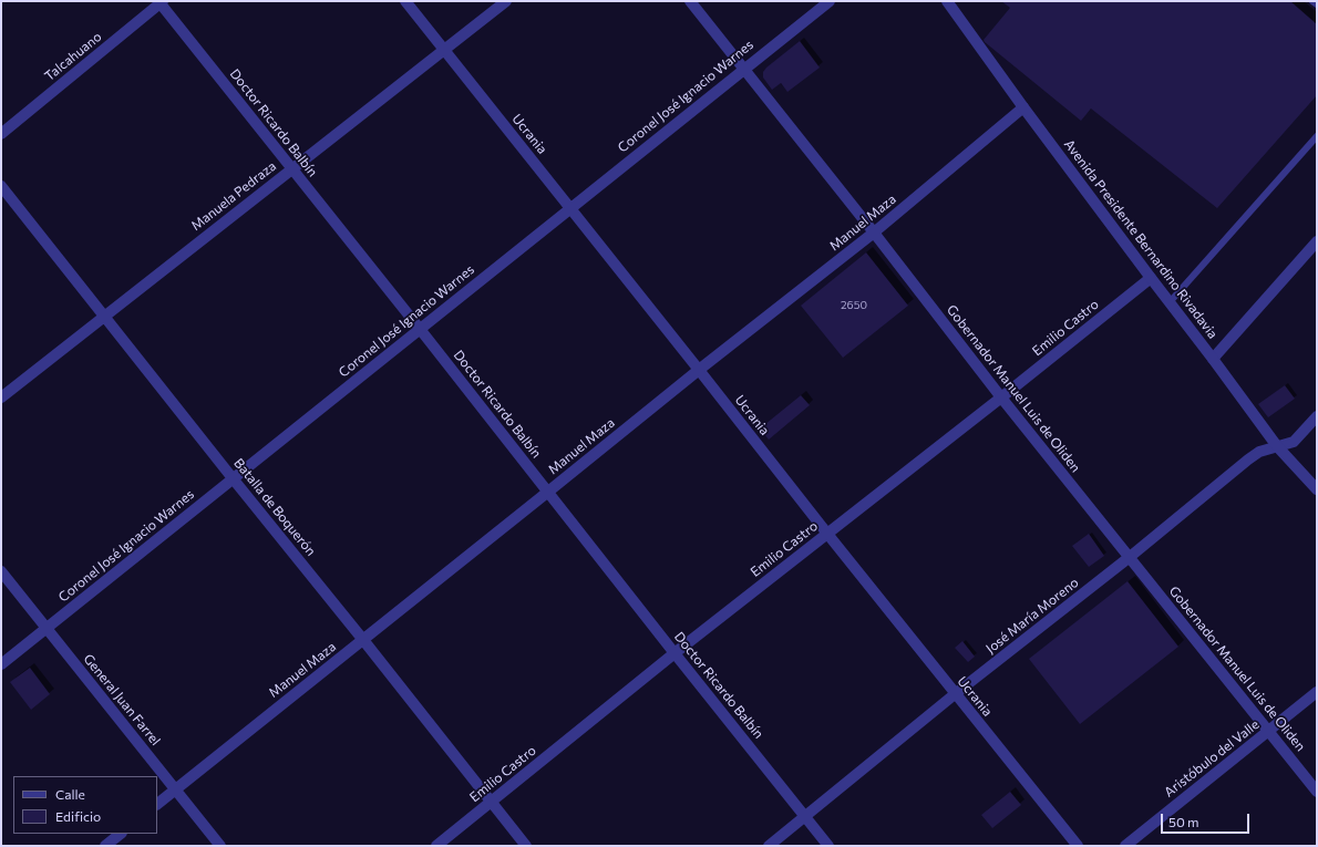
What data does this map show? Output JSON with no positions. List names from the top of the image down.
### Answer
{
  "streets": {
    "street": [
      "Talcahuano",
      "Coronel José Ignacio Warnes",
      "Doctor Ricardo Balbín",
      "Ucrania",
      "Manuela Pedraza",
      "Manuel Maza",
      "Avenida Presidente Bernardino Rivadavia",
      "Emilio Castro",
      "Gobernador Manuel Luis de Oliden",
      "Batalla de Boquerón",
      "José María Moreno",
      "General Juan Farrel",
      "Aristóbulo del Valle"
    ]
  },
  "crossings": [
    ["Talcahuano", "Doctor Ricardo Balbín"],
    ["Coronel José Ignacio Warnes", "Doctor Ricardo Balbín"],
    ["Coronel José Ignacio Warnes", "Ucrania"],
    ["Coronel José Ignacio Warnes", "Gobernador Manuel Luis de Oliden"],
    ["Coronel José Ignacio Warnes", "Batalla de Boquerón"],
    ["Coronel José Ignacio Warnes", "General Juan Farrel"],
    ["Doctor Ricardo Balbín", "Manuela Pedraza"],
    ["Doctor Ricardo Balbín", "Manuel Maza"],
    ["Doctor Ricardo Balbín", "Emilio Castro"],
    ["Doctor Ricardo Balbín", "José María Moreno"],
    ["Ucrania", "Manuela Pedraza"],
    ["Ucrania", "Manuel Maza"],
    ["Ucrania", "Emilio Castro"],
    ["Ucrania", "José María Moreno"],
    ["Manuela Pedraza", "Batalla de Boquerón"],
    ["Manuel Maza", "Avenida Presidente Bernardino Rivadavia"],
    ["Manuel Maza", "Gobernador Manuel Luis de Oliden"],
    ["Manuel Maza", "Batalla de Boquerón"],
    ["Manuel Maza", "General Juan Farrel"],
    ["Avenida Presidente Bernardino Rivadavia", "Emilio Castro"],
    ["Avenida Presidente Bernardino Rivadavia", "José María Moreno"],
    ["Emilio Castro", "Gobernador Manuel Luis de Oliden"],
    ["Emilio Castro", "Batalla de Boquerón"],
    ["Gobernador Manuel Luis de Oliden", "José María Moreno"],
    ["Gobernador Manuel Luis de Oliden", "Aristóbulo del Valle"]
  ],
  "house_numbers": ["2650"],
  "legend": ["Calle", "Edificio"],
  "scale_bar": "50 m"
}
